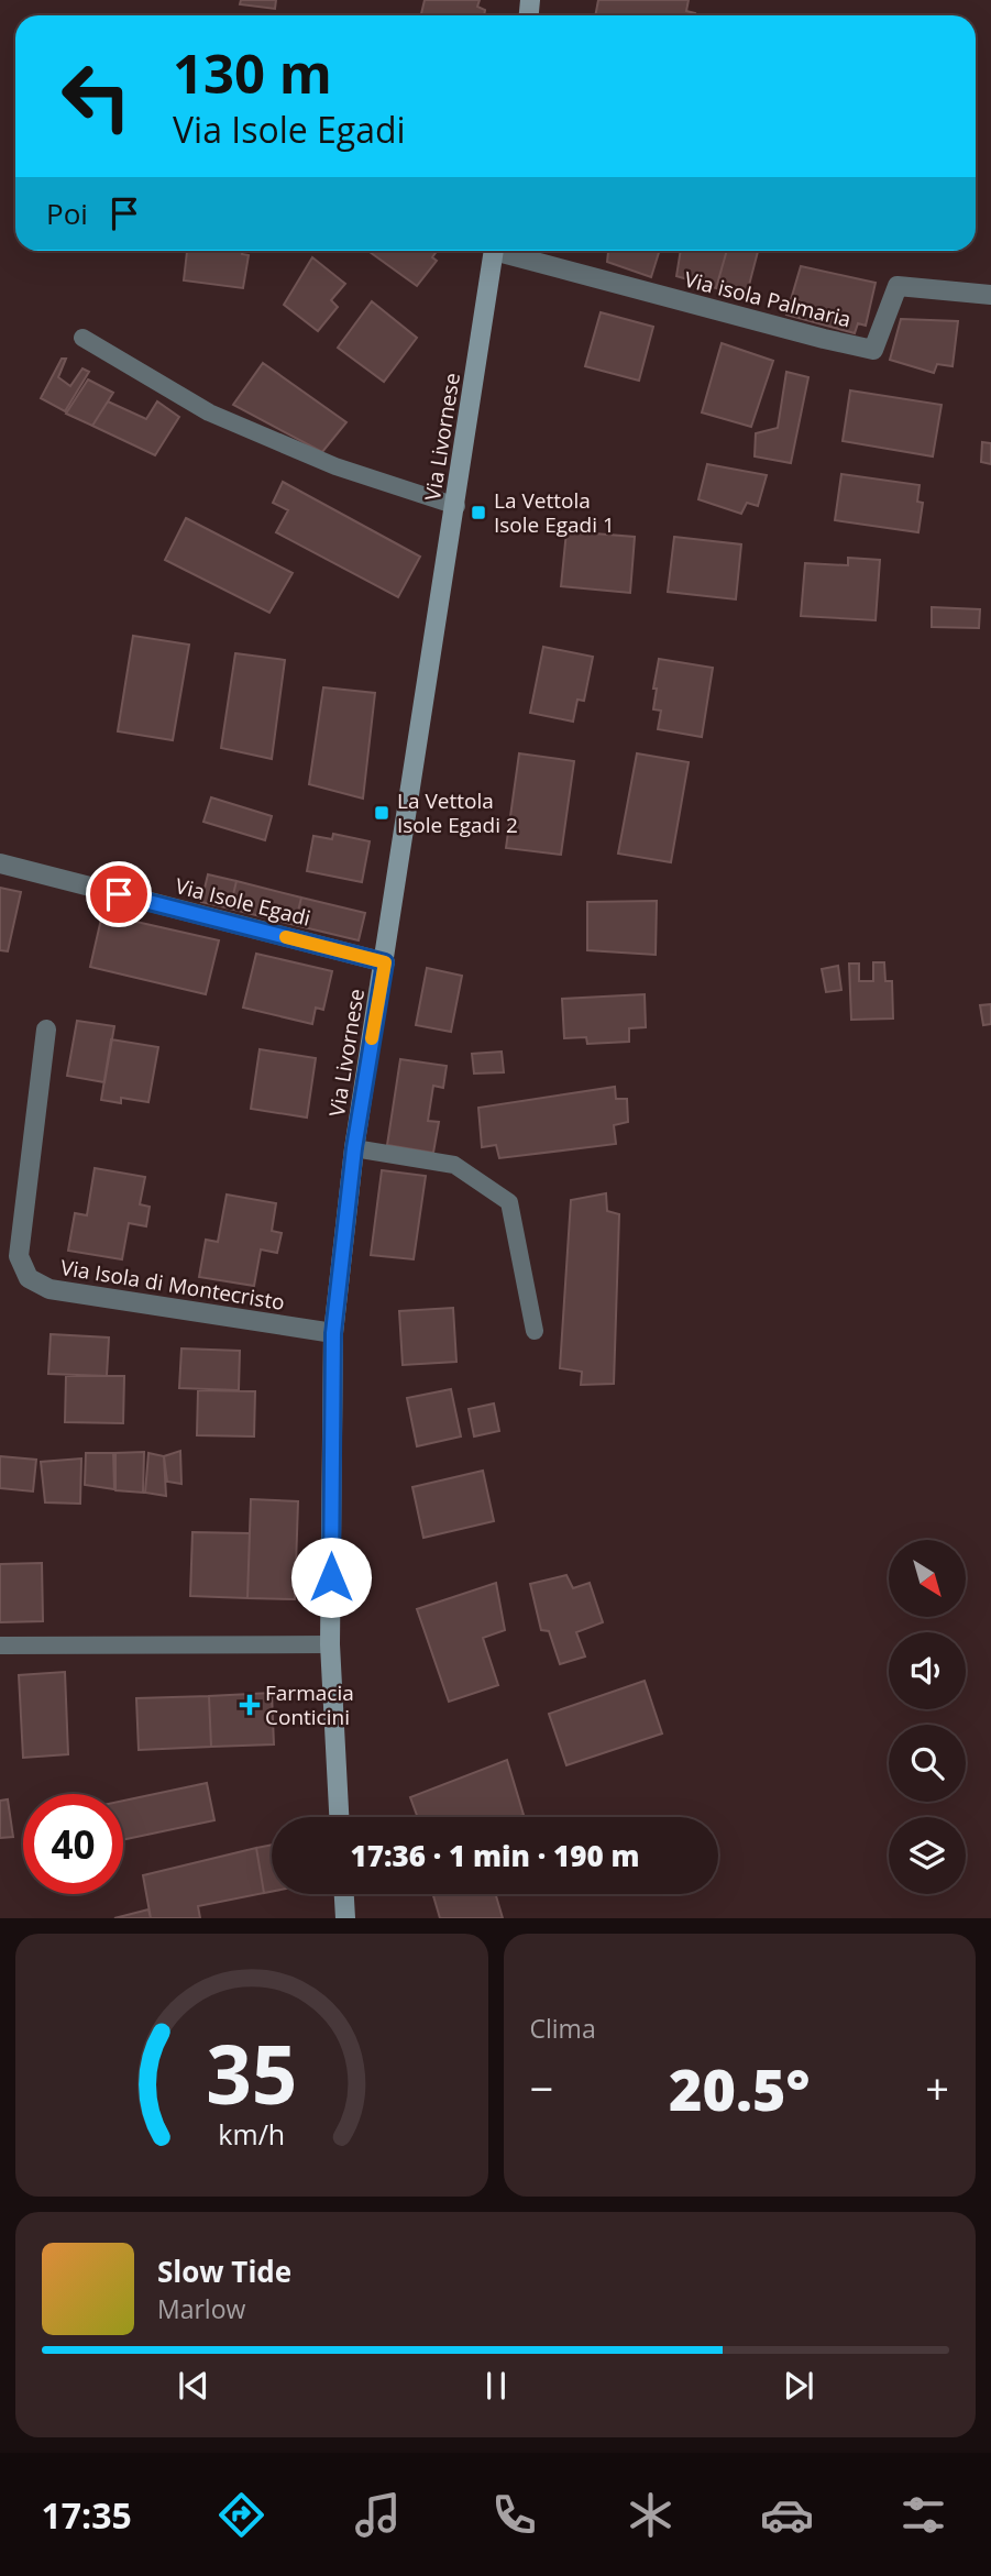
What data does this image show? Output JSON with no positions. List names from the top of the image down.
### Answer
{
  "streets": {
    "street": [
      "Via isola Palmaria",
      "Via Livornese",
      "Via Isole Egadi",
      "Via Isola di Montecristo"
    ]
  },
  "crossings": [
    ["Via Livornese", "Via Isole Egadi"],
    ["Via Livornese", "Via Isola di Montecristo"]
  ],
  "places": {
    "transit": ["La Vettola Isole Egadi 1", "La Vettola Isole Egadi 2"],
    "health": ["Farmacia Conticini"]
  },
  "north": "bottom right",
  "page": {
    "turn": ["130 m", "Via Isole Egadi"],
    "then": "Poi",
    "limit": "40",
    "trip": "17:36 · 1 min · 190 m",
    "tile": "Clima",
    "heat": ["−", "20.5°", "+"],
    "song": ["Slow Tide", "Marlow"],
    "tabs": "17:35",
    "gauge": ["35", "km/h"]
  }
}
